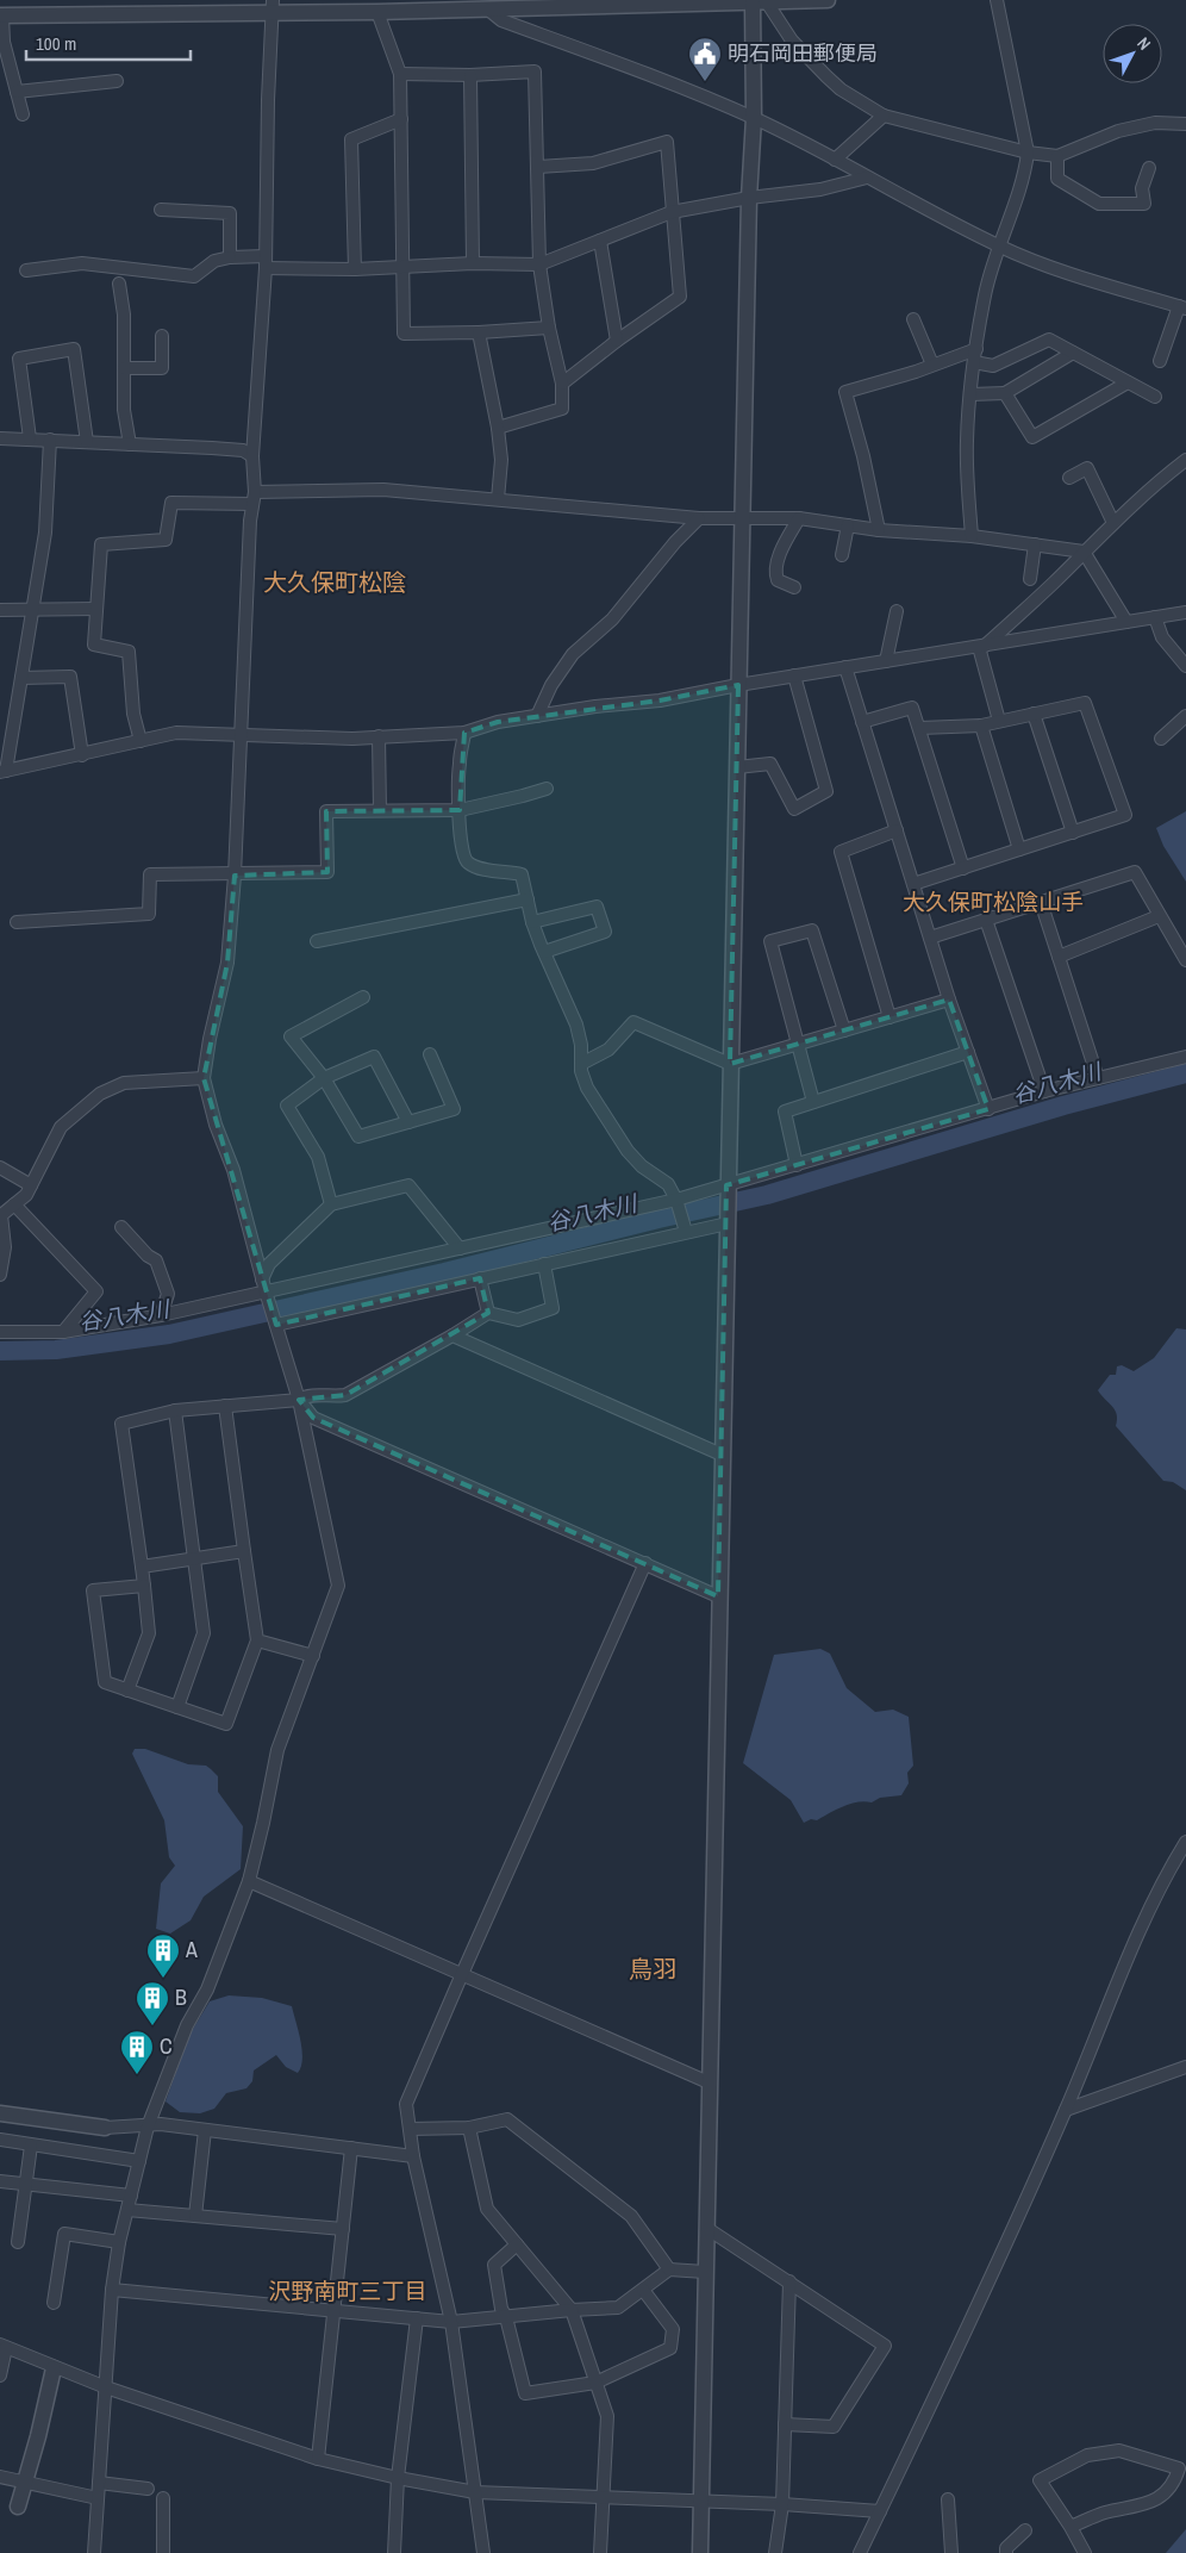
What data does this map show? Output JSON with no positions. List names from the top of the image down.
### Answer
{
  "districts": [
    "大久保町松陰",
    "大久保町松陰山手",
    "鳥羽",
    "沢野南町三丁目"
  ],
  "water": ["谷八木川"],
  "places": {
    "public building": ["明石岡田郵便局"],
    "building": ["A", "B", "C"]
  },
  "scale_bar": "100 m",
  "north": "top right"
}
